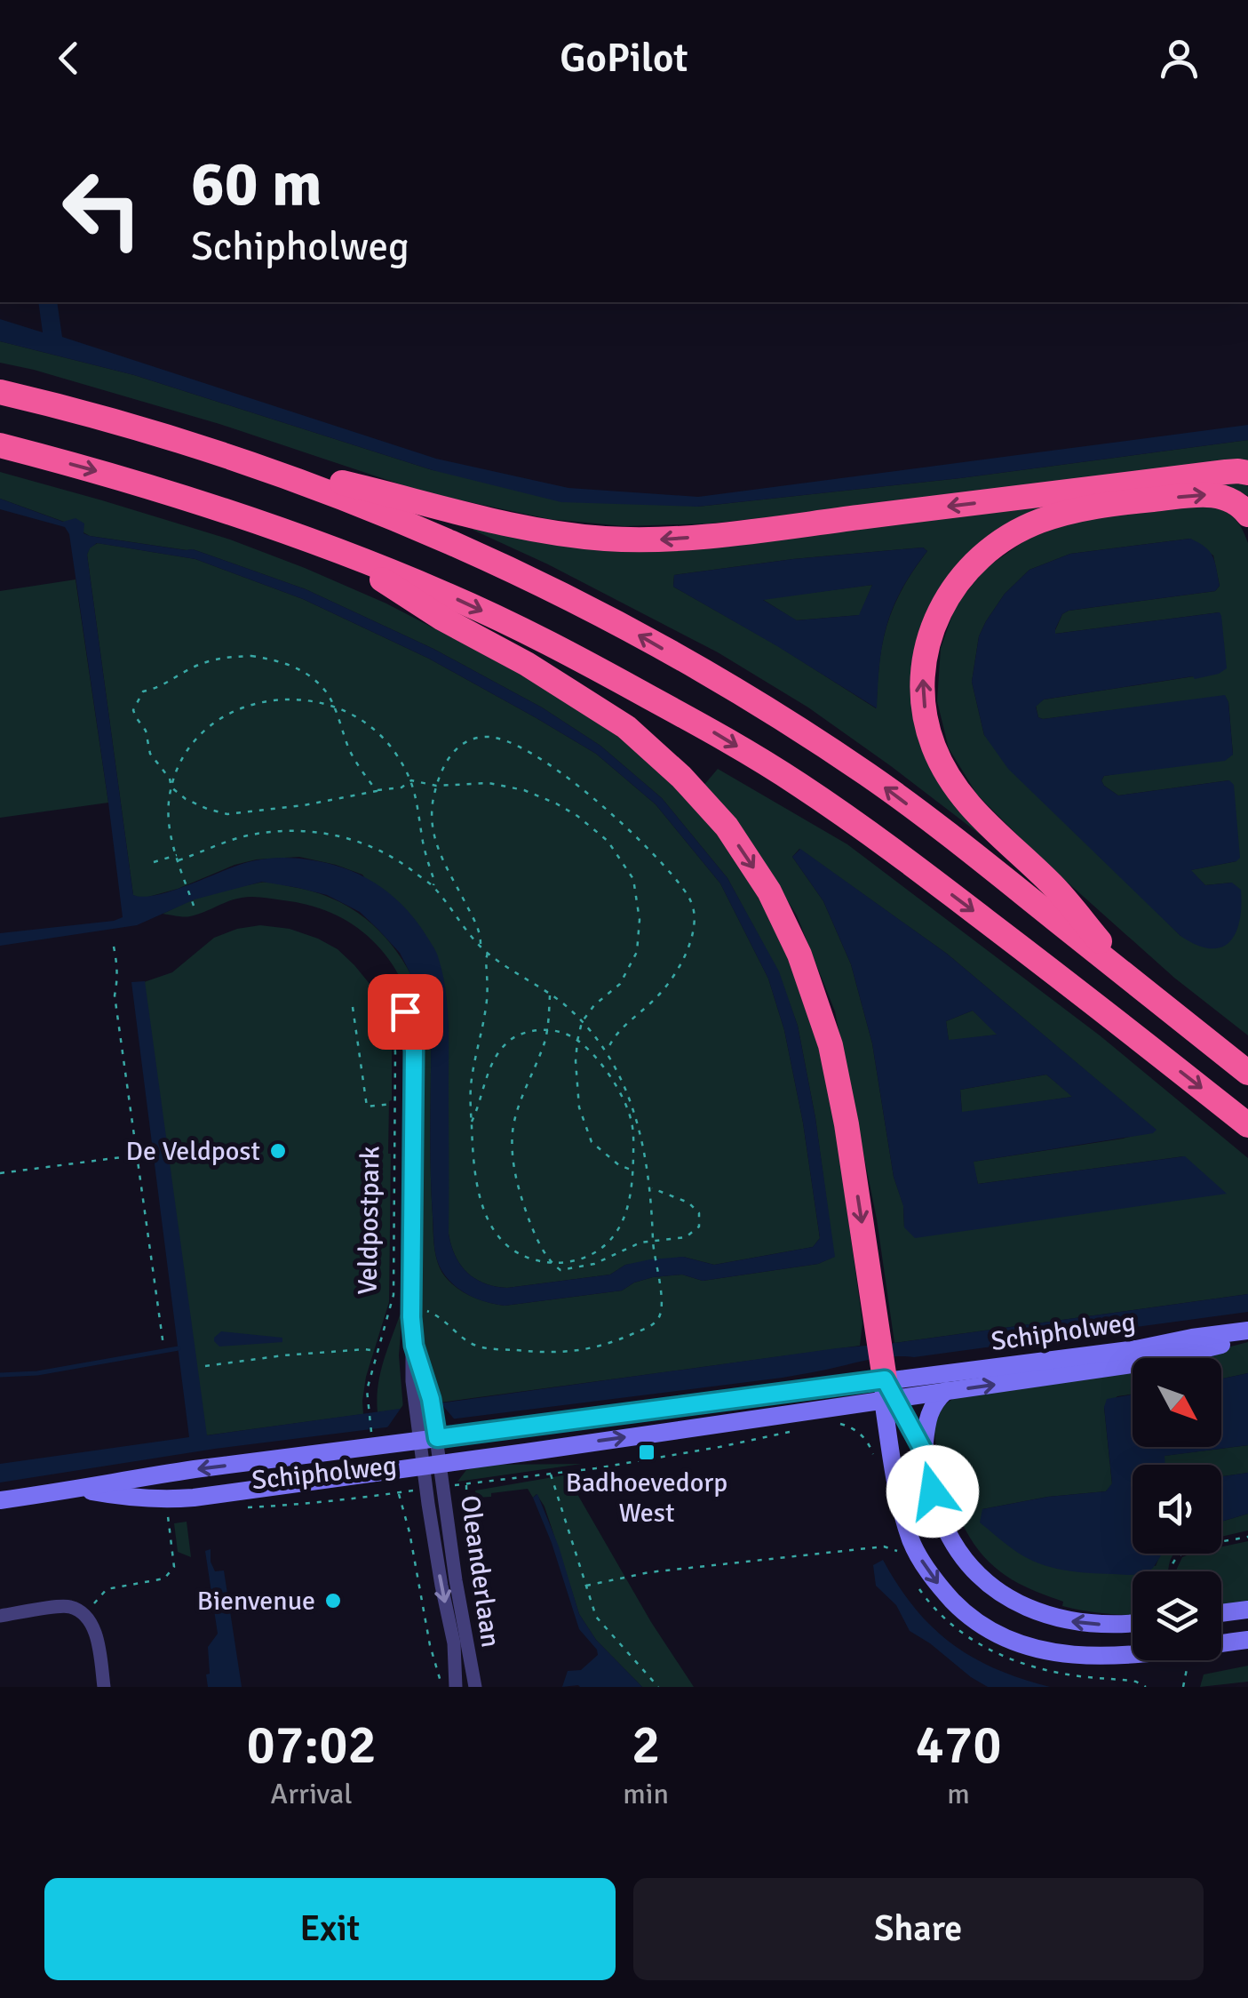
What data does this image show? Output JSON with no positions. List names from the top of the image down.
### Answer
{
  "streets": {
    "main road": ["Schipholweg"],
    "street": ["Veldpostpark", "Oleanderlaan"]
  },
  "crossings": [
    ["Veldpostpark", "Schipholweg"],
    ["Schipholweg", "Oleanderlaan"]
  ],
  "places": {
    "other": ["De Veldpost", "Bienvenue"],
    "transit": ["Badhoevedorp West"]
  },
  "north": "bottom right",
  "page": {
    "header": "GoPilot",
    "turn": ["60 m", "Schipholweg"],
    "eta": [
      "07:02",
      "Arrival",
      "2",
      "min",
      "470",
      "m"
    ],
    "buttons": ["Exit", "Share"]
  }
}
